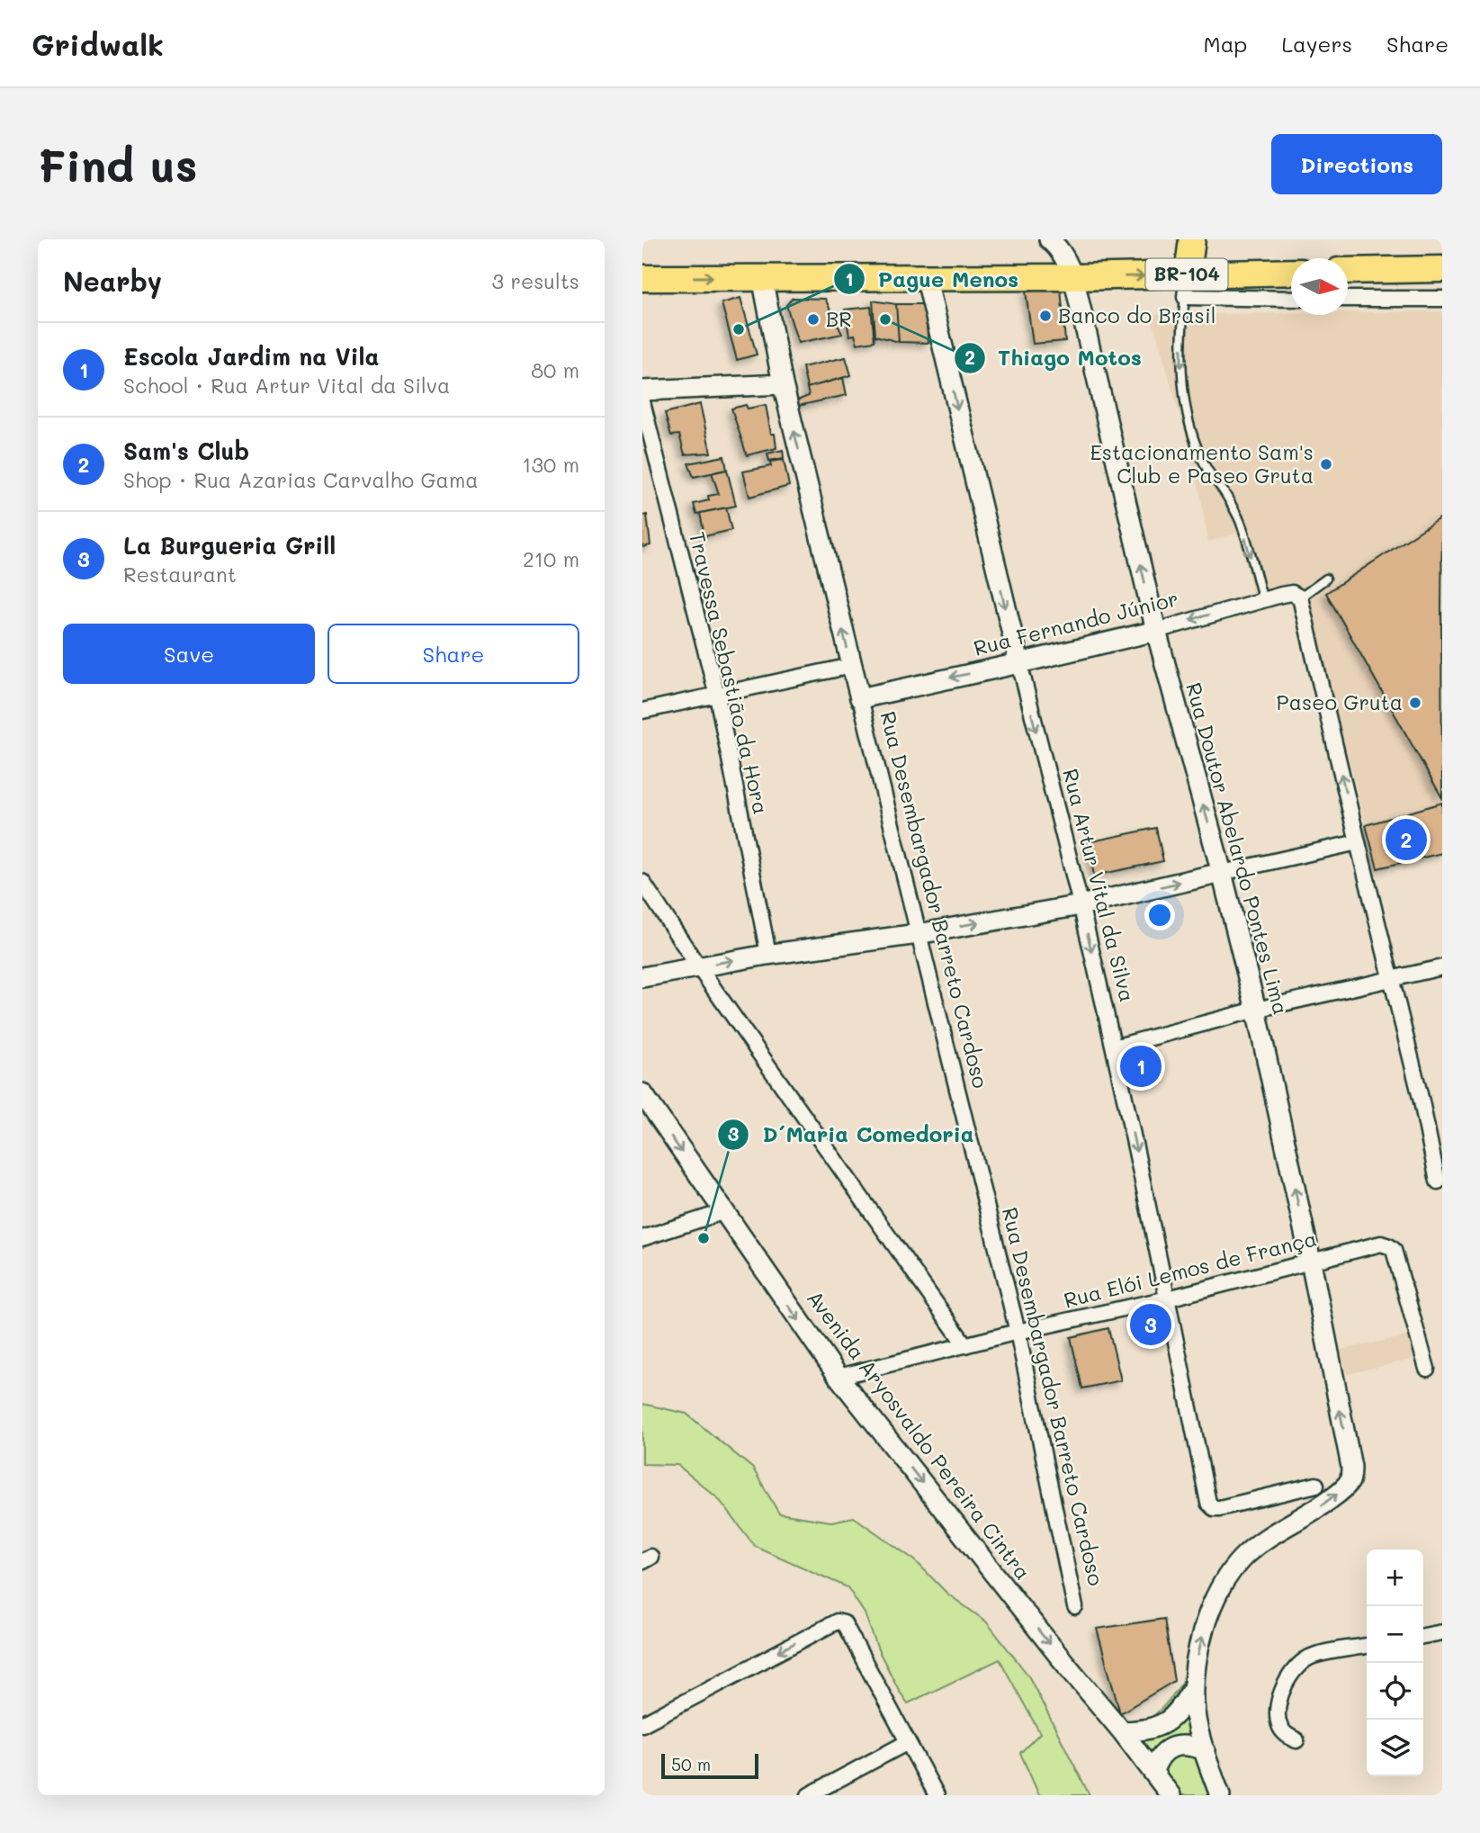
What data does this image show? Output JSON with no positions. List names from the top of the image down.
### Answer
{
  "streets": {
    "highway": ["BR-104"],
    "main road": [
      "Rua Fernando Júnior",
      "Rua Doutor Abelardo Pontes Lima",
      "Rua Artur Vital da Silva",
      "Rua Desembargador Barreto Cardoso",
      "Avenida Aryosvaldo Pereira Cintra"
    ],
    "street": ["Travessa Sebastião da Hora", "Rua Elói Lemos de França"]
  },
  "crossings": [
    ["BR-104", "Rua Doutor Abelardo Pontes Lima"],
    ["BR-104", "Rua Artur Vital da Silva"],
    ["BR-104", "Rua Desembargador Barreto Cardoso"],
    ["Rua Fernando Júnior", "Rua Doutor Abelardo Pontes Lima"],
    ["Rua Fernando Júnior", "Rua Artur Vital da Silva"],
    ["Rua Fernando Júnior", "Rua Desembargador Barreto Cardoso"],
    ["Rua Doutor Abelardo Pontes Lima", "Rua Elói Lemos de França"],
    ["Rua Artur Vital da Silva", "Rua Elói Lemos de França"],
    ["Rua Desembargador Barreto Cardoso", "Rua Elói Lemos de França"],
    ["Rua Elói Lemos de França", "Avenida Aryosvaldo Pereira Cintra"]
  ],
  "one_way": [
    "Rua Fernando Júnior",
    "Rua Doutor Abelardo Pontes Lima",
    "Rua Artur Vital da Silva",
    "Avenida Aryosvaldo Pereira Cintra"
  ],
  "places": [
    "Banco do Brasil",
    "BR",
    "Thiago Motos",
    "Pague Menos",
    "Estacionamento Sam's Club e Paseo Gruta",
    "Paseo Gruta",
    "D´Maria Comedoria"
  ],
  "scale_bar": "50 m",
  "north": "right",
  "page": {
    "header": "Gridwalk",
    "nav": ["Map", "Layers", "Share"],
    "buttons": [
      "Directions",
      ["Save", "Share"]
    ],
    "title": "Find us",
    "heading": ["Nearby", "3 results"],
    "list": [
      {
        "mark": "1",
        "name": "Escola Jardim na Vila",
        "note": "School · Rua Artur Vital da Silva",
        "value": "80 m"
      },
      {
        "mark": "2",
        "name": "Sam's Club",
        "note": "Shop · Rua Azarias Carvalho Gama",
        "value": "130 m"
      },
      {
        "mark": "3",
        "name": "La Burgueria Grill",
        "note": "Restaurant",
        "value": "210 m"
      }
    ],
    "pins": ["2", "1", "3"],
    "map_buttons": ["+", "−"],
    "scale": "50 m"
  }
}
